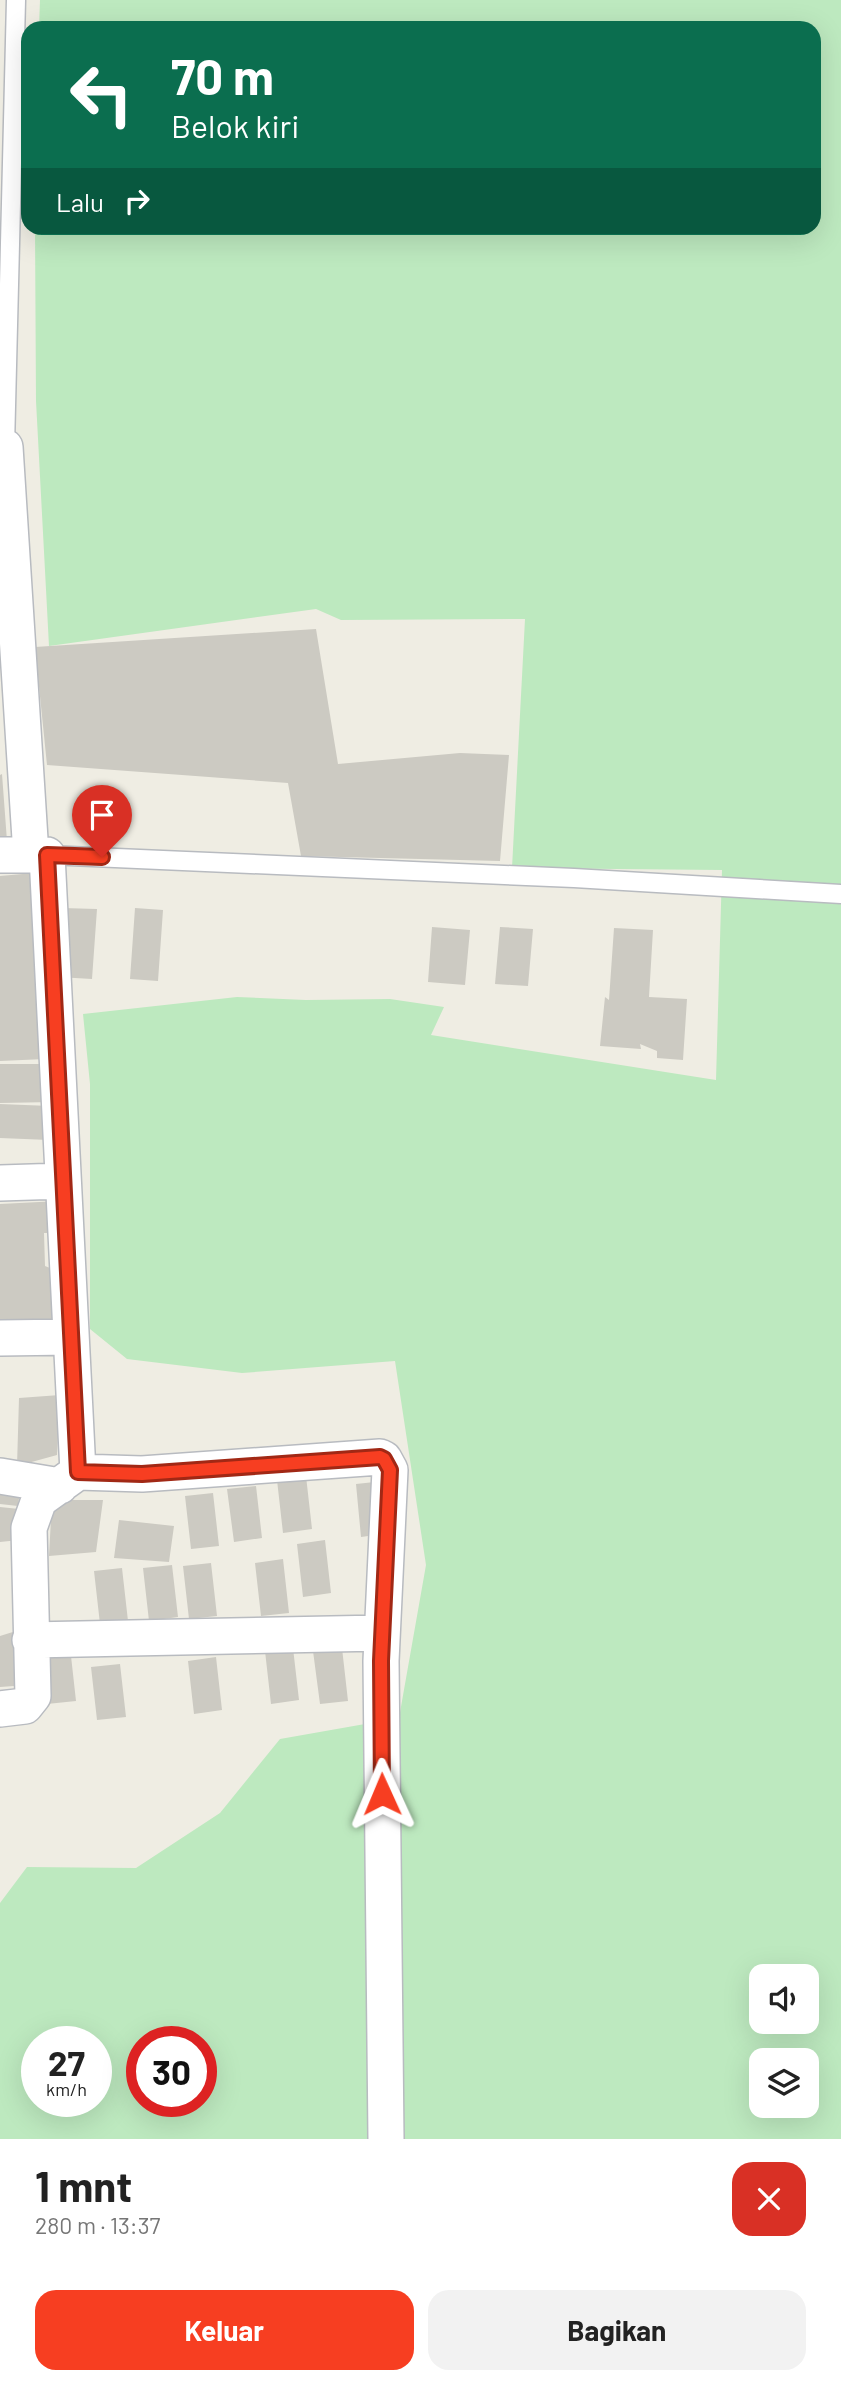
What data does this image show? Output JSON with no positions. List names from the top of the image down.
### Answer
{
  "page": {
    "turn": ["70 m", "Belok kiri"],
    "then": "Lalu",
    "speed": "27 km/h",
    "limit": "30",
    "heading": ["1 mnt", "280 m · 13:37"],
    "buttons": ["Keluar", "Bagikan"]
  }
}
